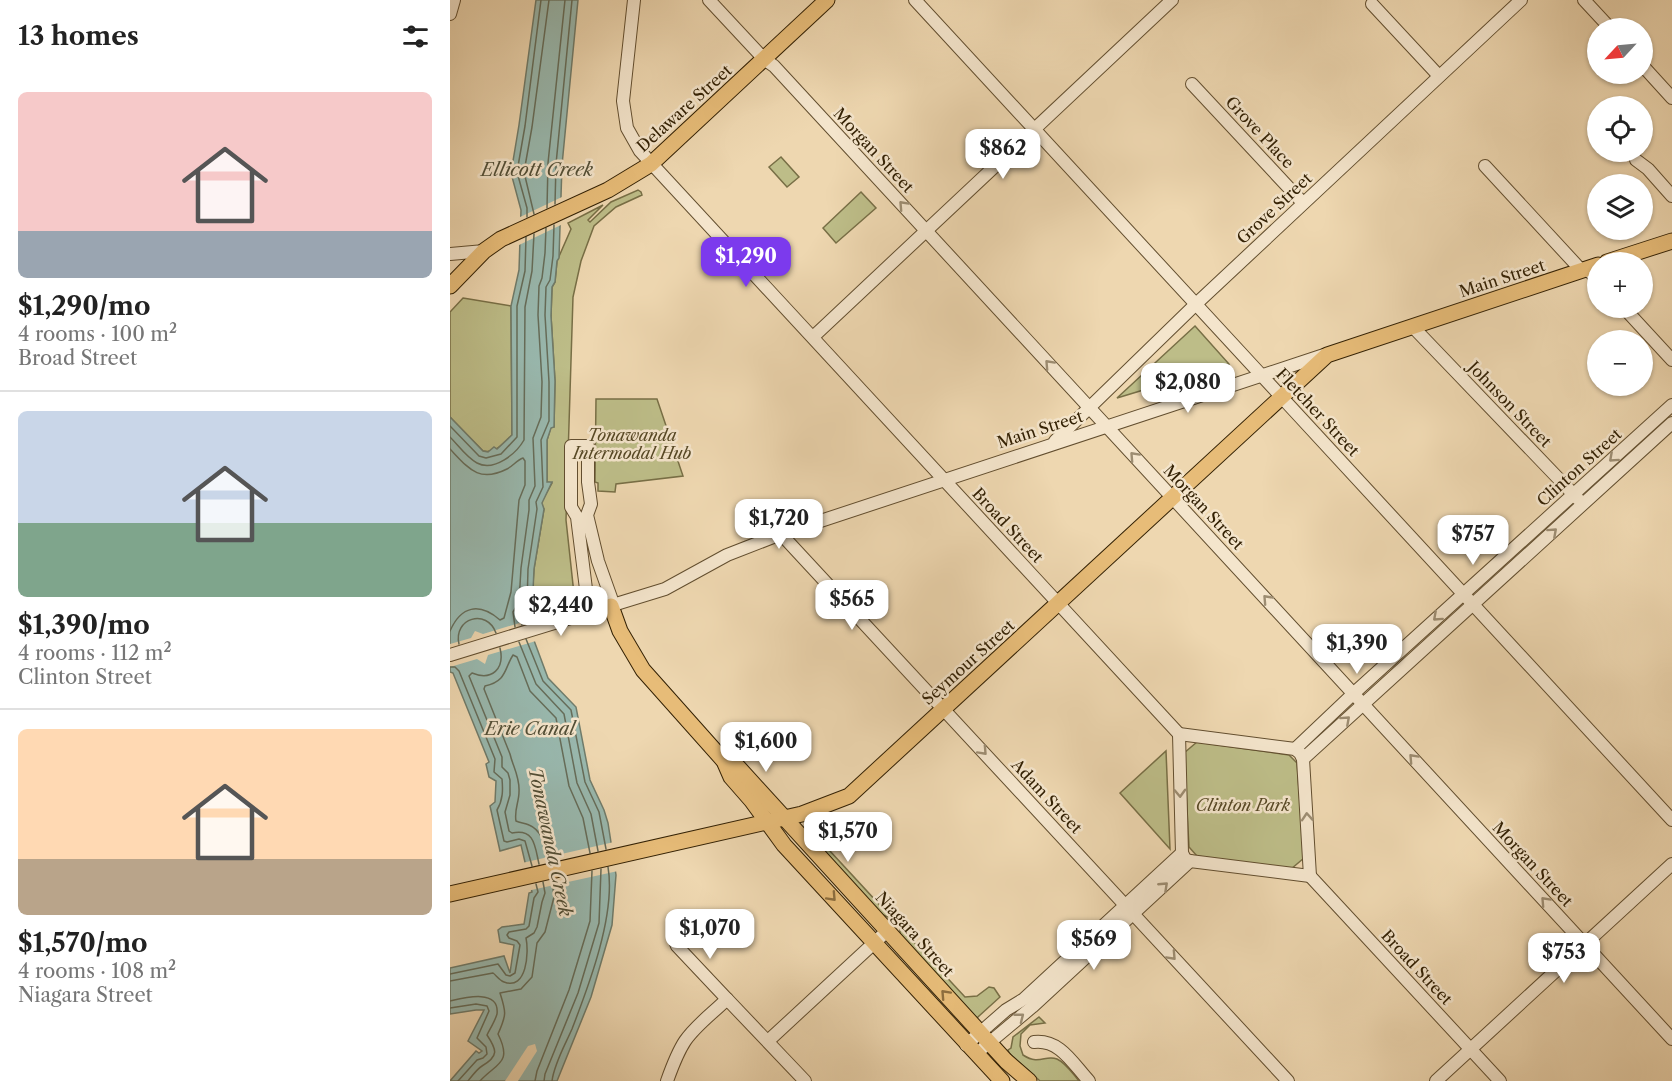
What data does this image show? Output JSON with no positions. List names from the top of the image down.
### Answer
{
  "streets": {
    "main road": [
      "Delaware Street",
      "Main Street",
      "Seymour Street",
      "Niagara Street"
    ],
    "street": [
      "Grove Place",
      "Morgan Street",
      "Grove Street",
      "Johnson Street",
      "Fletcher Street",
      "Clinton Street",
      "Broad Street",
      "Adam Street"
    ]
  },
  "crossings": [
    ["Delaware Street", "Morgan Street"],
    ["Delaware Street", "Broad Street"],
    ["Grove Place", "Grove Street"],
    ["Morgan Street", "Grove Street"],
    ["Morgan Street", "Main Street"],
    ["Morgan Street", "Clinton Street"],
    ["Morgan Street", "Seymour Street"],
    ["Grove Street", "Main Street"],
    ["Grove Street", "Fletcher Street"],
    ["Main Street", "Johnson Street"],
    ["Main Street", "Fletcher Street"],
    ["Main Street", "Broad Street"],
    ["Main Street", "Seymour Street"],
    ["Main Street", "Adam Street"],
    ["Main Street", "Niagara Street"],
    ["Johnson Street", "Clinton Street"],
    ["Fletcher Street", "Clinton Street"],
    ["Fletcher Street", "Seymour Street"],
    ["Broad Street", "Seymour Street"],
    ["Seymour Street", "Adam Street"],
    ["Seymour Street", "Niagara Street"]
  ],
  "one_way": ["Morgan Street", "Adam Street"],
  "water": ["Ellicott Creek", "Erie Canal", "Tonawanda Creek"],
  "parks": ["Tonawanda Intermodal Hub", "Clinton Park"],
  "north": "bottom left",
  "page": {
    "heading": "13 homes",
    "map_buttons": ["+", "−"],
    "list": [
      {
        "name": "$1,290/mo",
        "note": "4 rooms · 100 m² · Broad Street"
      },
      {
        "name": "$1,390/mo",
        "note": "4 rooms · 112 m² · Clinton Street"
      },
      {
        "name": "$1,570/mo",
        "note": "4 rooms · 108 m² · Niagara Street"
      }
    ],
    "price": [
      "$862",
      "$1,290",
      "$2,080",
      "$1,720",
      "$757",
      "$565",
      "$2,440",
      "$1,390",
      "$1,600",
      "$1,570",
      "$1,070",
      "$569",
      "$753"
    ]
  }
}
